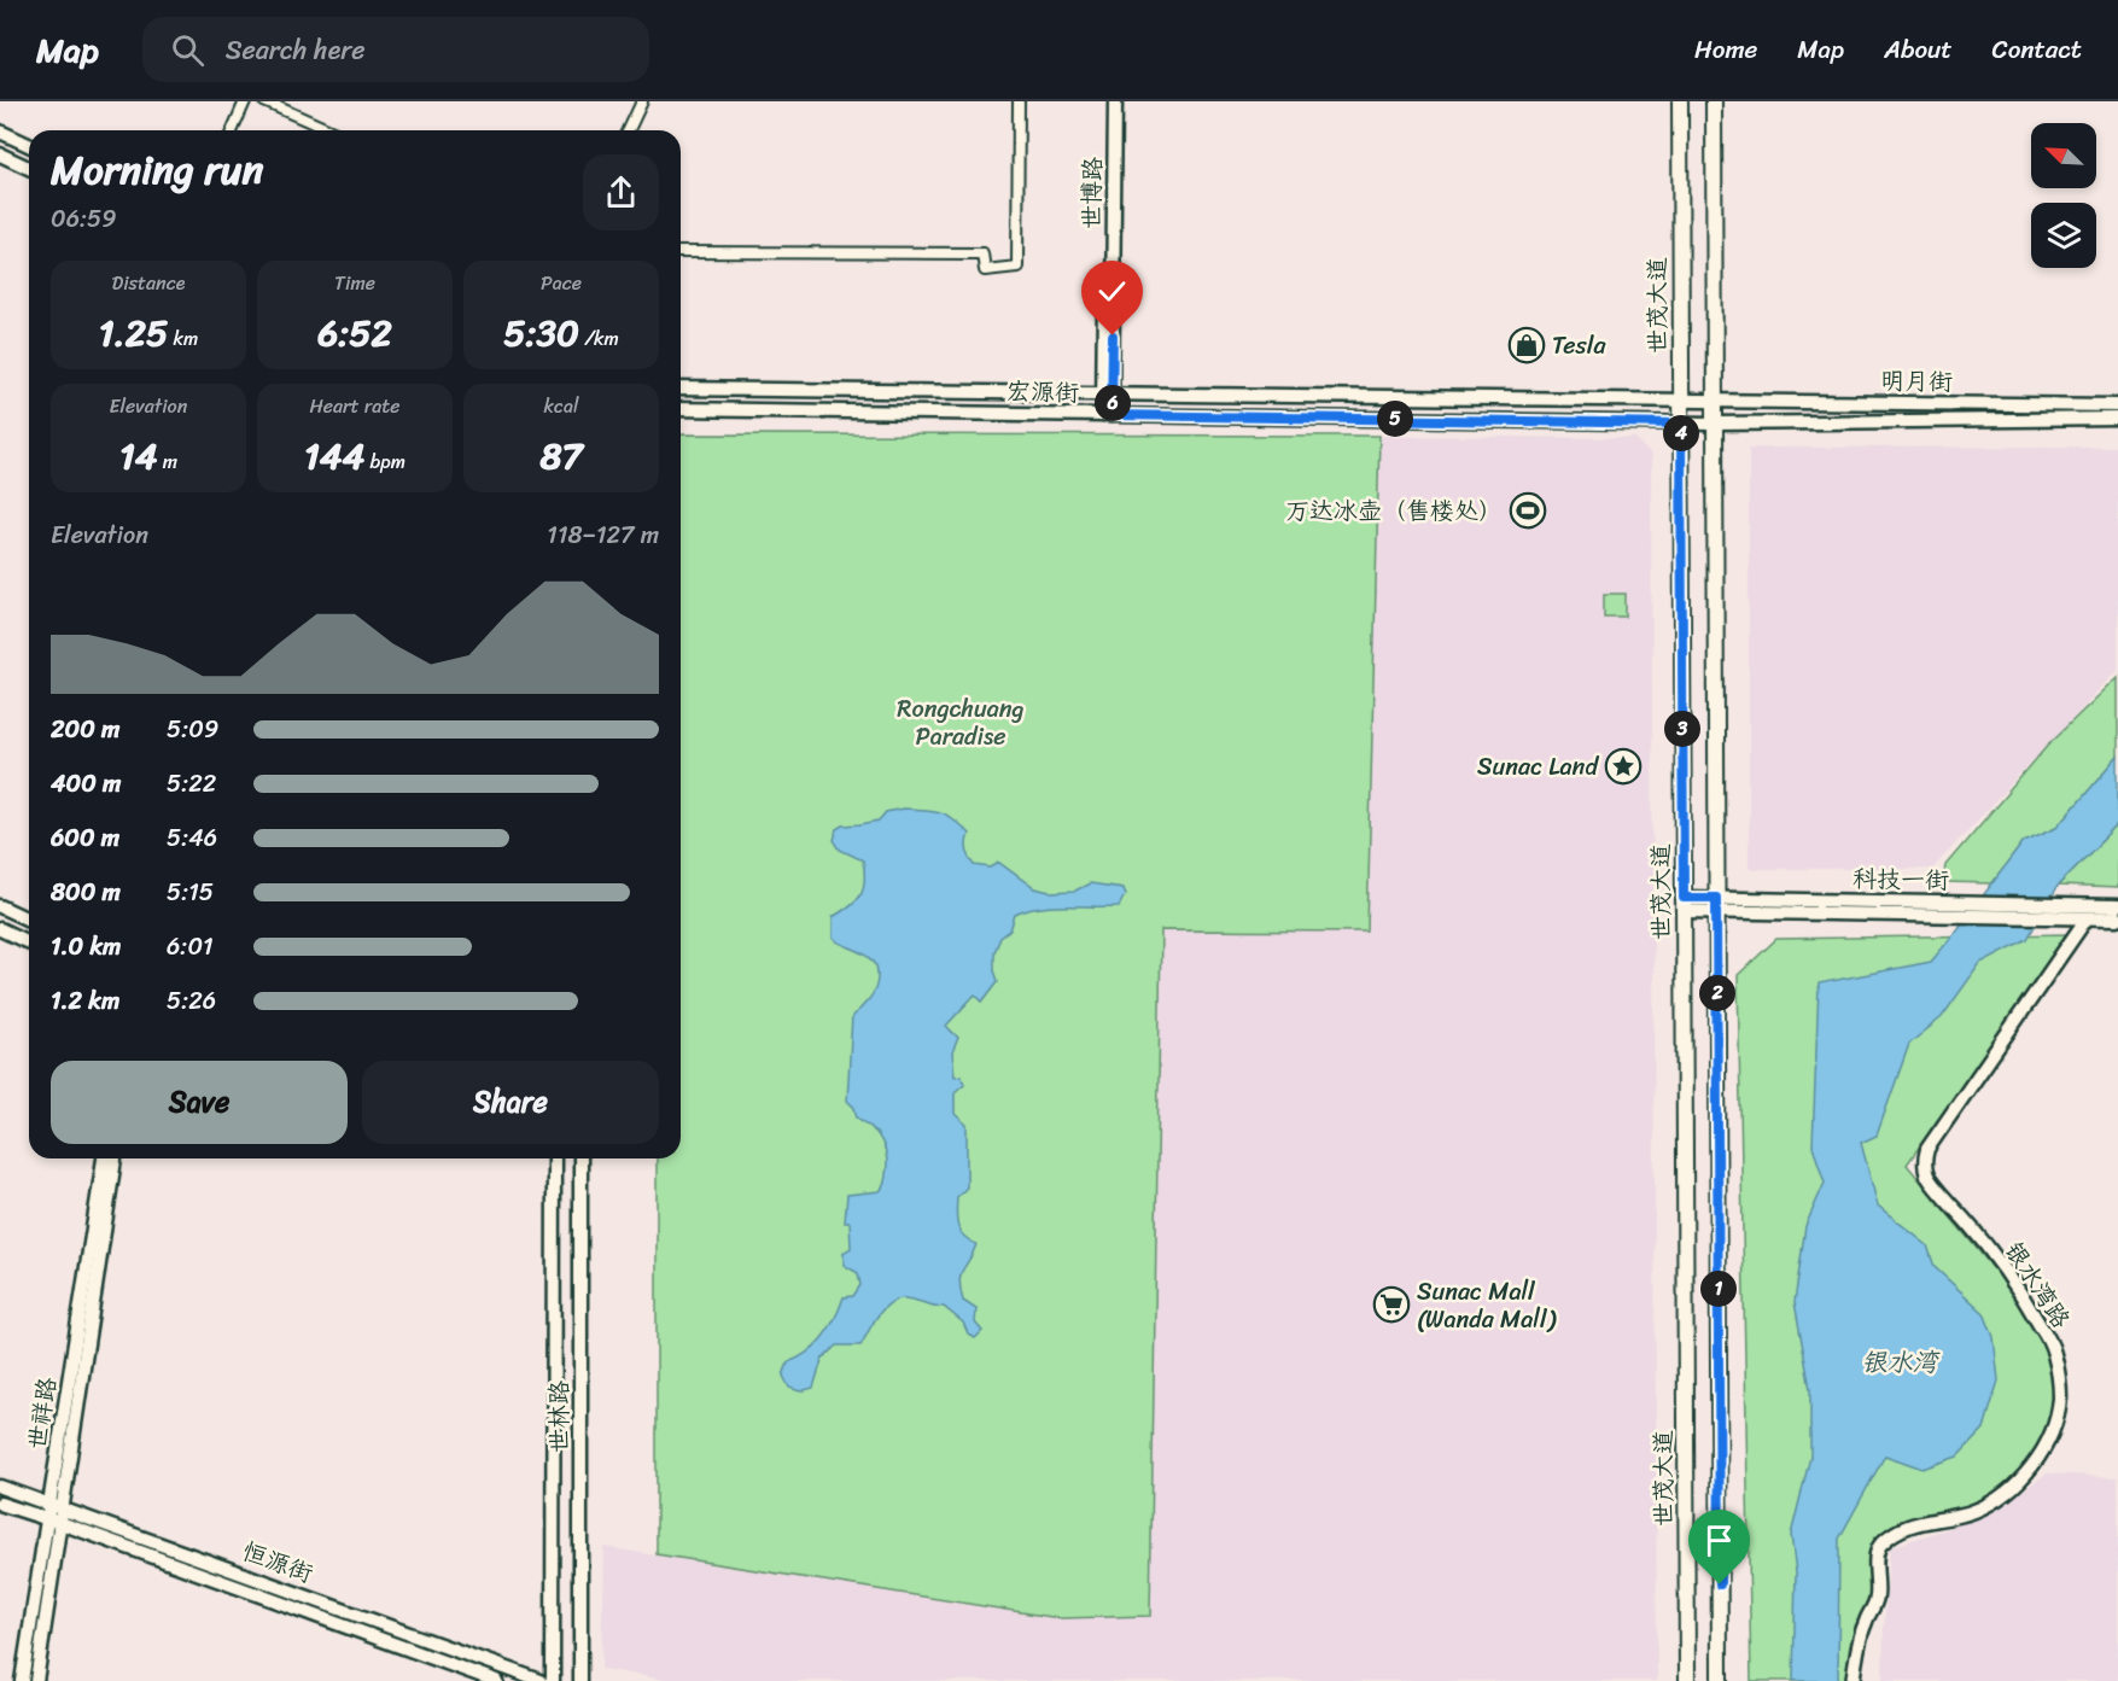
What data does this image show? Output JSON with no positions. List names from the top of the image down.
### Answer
{
  "streets": {
    "main road": [
      "世博路",
      "世茂大道",
      "明月街",
      "宏源街",
      "科技一街",
      "银水湾路",
      "世祥路",
      "世林路",
      "恒源街"
    ]
  },
  "crossings": [
    ["世博路", "宏源街"],
    ["世茂大道", "宏源街"],
    ["世茂大道", "科技一街"],
    ["明月街", "宏源街"],
    ["科技一街", "银水湾路"],
    ["世祥路", "恒源街"]
  ],
  "water": ["银水湾"],
  "parks": ["Rongchuang Paradise"],
  "places": {
    "shop": ["Tesla"],
    "sports": ["万达冰壶（售楼处）"],
    "place": ["Sunac Land"],
    "supermarket": ["Sunac Mall (Wanda Mall)"]
  },
  "north": "top left",
  "page": {
    "header": "Map",
    "search": "Search here",
    "nav": [
      "Home",
      "Map",
      "About",
      "Contact"
    ],
    "heading": ["Morning run", "06:59"],
    "stats": [
      ["Distance", "1.25 km"],
      ["Time", "6:52"],
      ["Pace", "5:30 /km"],
      ["Elevation", "14 m"],
      ["Heart rate", "144 bpm"],
      ["kcal", "87"]
    ],
    "pins": [
      "6",
      "5",
      "4",
      "3",
      "2",
      "1"
    ],
    "chart": ["Elevation", "118–127 m"],
    "list": [
      {
        "name": "200 m",
        "note": "5:09"
      },
      {
        "name": "400 m",
        "note": "5:22"
      },
      {
        "name": "600 m",
        "note": "5:46"
      },
      {
        "name": "800 m",
        "note": "5:15"
      },
      {
        "name": "1.0 km",
        "note": "6:01"
      },
      {
        "name": "1.2 km",
        "note": "5:26"
      }
    ],
    "buttons": ["Save", "Share"]
  }
}
